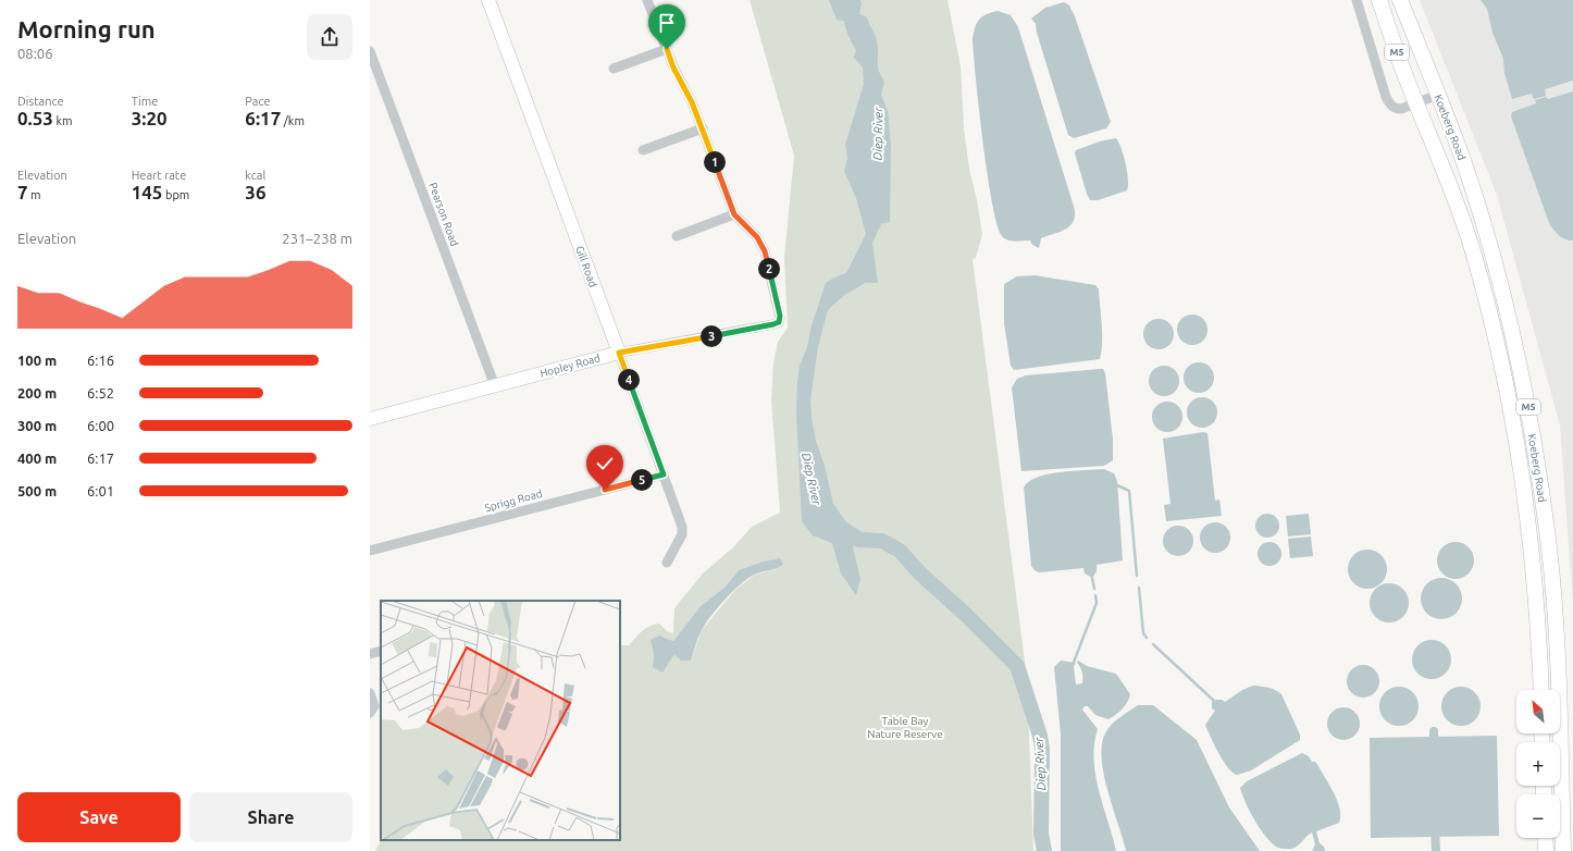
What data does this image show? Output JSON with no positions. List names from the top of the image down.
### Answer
{
  "streets": {
    "main road": ["M5", "Koeberg Road"],
    "street": [
      "Pearson Road",
      "Gill Road",
      "Hopley Road",
      "Sprigg Road"
    ]
  },
  "crossings": [
    ["Pearson Road", "Hopley Road"],
    ["Gill Road", "Hopley Road"],
    ["Gill Road", "Sprigg Road"]
  ],
  "water": ["Diep River"],
  "parks": ["Table Bay Nature Reserve"],
  "north": "top left",
  "page": {
    "heading": ["Morning run", "08:06"],
    "stats": [
      ["Distance", "0.53 km"],
      ["Time", "3:20"],
      ["Pace", "6:17 /km"],
      ["Elevation", "7 m"],
      ["Heart rate", "145 bpm"],
      ["kcal", "36"]
    ],
    "pins": [
      "1",
      "2",
      "3",
      "4",
      "5"
    ],
    "chart": ["Elevation", "231–238 m"],
    "list": [
      {
        "name": "100 m",
        "note": "6:16"
      },
      {
        "name": "200 m",
        "note": "6:52"
      },
      {
        "name": "300 m",
        "note": "6:00"
      },
      {
        "name": "400 m",
        "note": "6:17"
      },
      {
        "name": "500 m",
        "note": "6:01"
      }
    ],
    "map_buttons": ["+", "−"],
    "buttons": ["Save", "Share"]
  }
}
